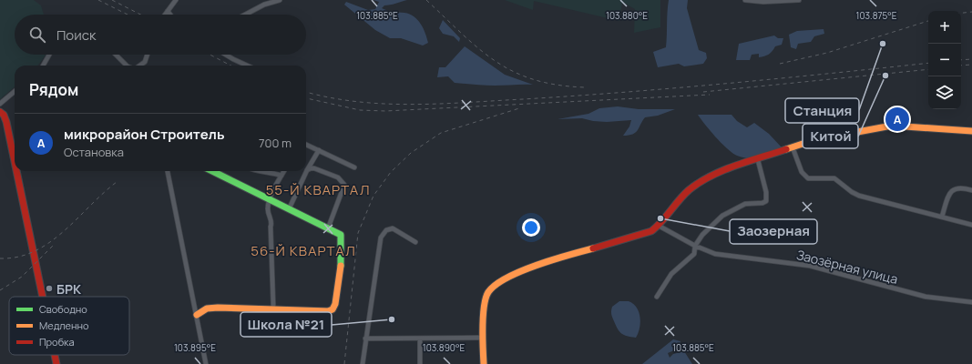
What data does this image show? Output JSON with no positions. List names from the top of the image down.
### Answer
{
  "streets": {
    "street": ["Заозёрная улица"]
  },
  "districts": ["55-Й КВАРТАЛ", "56-Й КВАРТАЛ"],
  "places": [
    "Станция",
    "Китой",
    "Заозерная",
    "БРК",
    "Школа №21"
  ],
  "legend": ["Свободно", "Медленно", "Пробка"],
  "page": {
    "map_buttons": ["+", "−"],
    "search": "Поиск",
    "heading": "Рядом",
    "pins": "A",
    "list": [
      {
        "mark": "A",
        "name": "микрорайон Строитель",
        "note": "Остановка",
        "value": "700 m"
      }
    ]
  },
  "coordinates": [
    "103.885°E",
    "103.880°E",
    "103.875°E",
    "103.895°E",
    "103.890°E"
  ]
}
